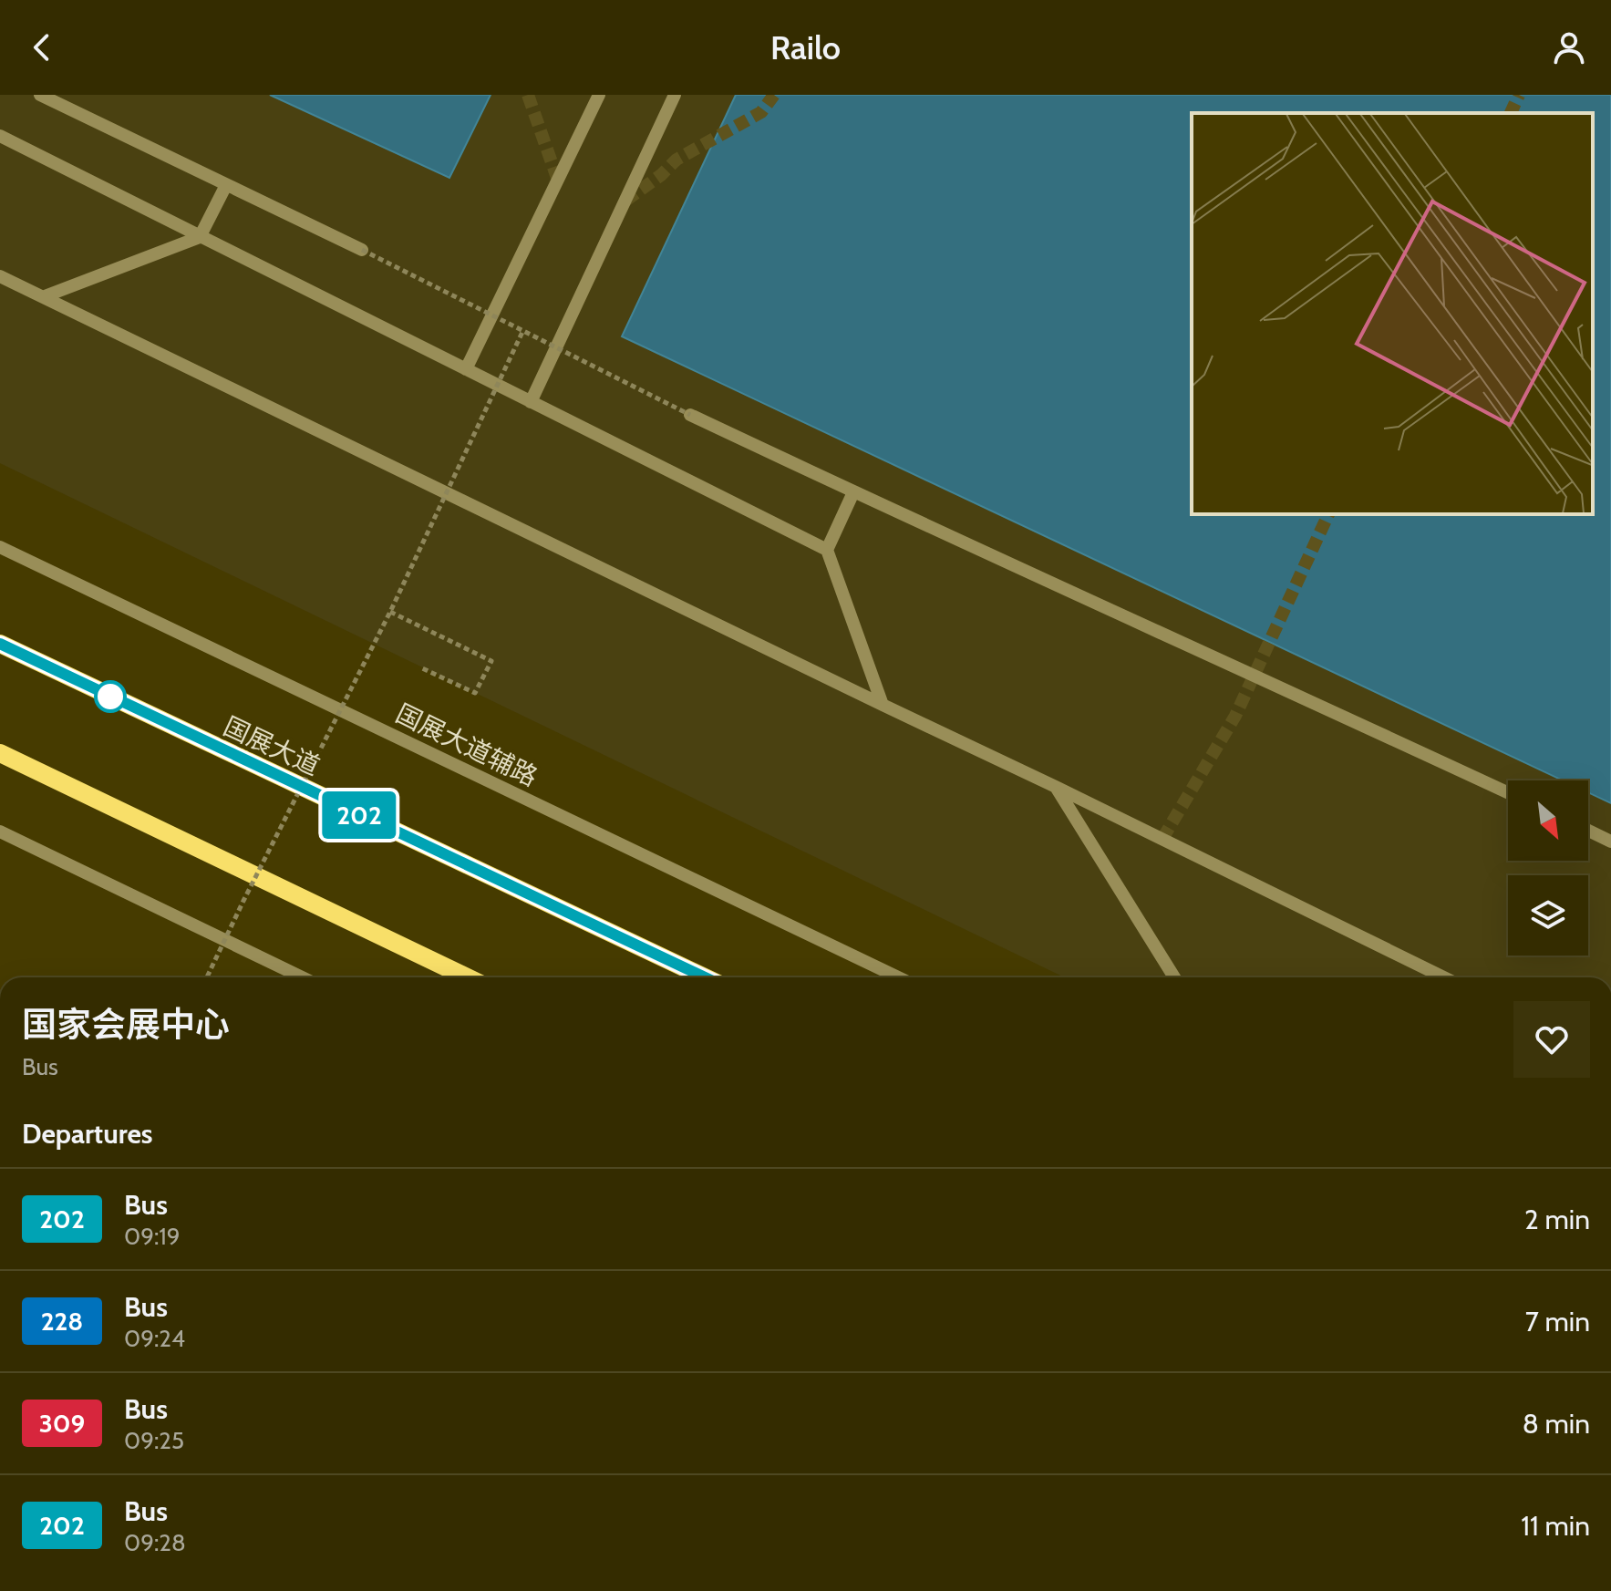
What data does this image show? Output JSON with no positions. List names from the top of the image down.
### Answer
{
  "streets": {
    "main road": ["国展大道"],
    "street": ["国展大道辅路"]
  },
  "lines": ["bus line 202"],
  "north": "bottom right",
  "page": {
    "header": "Railo",
    "on_map": "202",
    "heading": [
      ["国家会展中心", "Bus"],
      "Departures"
    ],
    "list": [
      {
        "mark": "202",
        "name": "Bus",
        "note": "09:19",
        "value": "2 min"
      },
      {
        "mark": "228",
        "name": "Bus",
        "note": "09:24",
        "value": "7 min"
      },
      {
        "mark": "309",
        "name": "Bus",
        "note": "09:25",
        "value": "8 min"
      },
      {
        "mark": "202",
        "name": "Bus",
        "note": "09:28",
        "value": "11 min"
      }
    ]
  }
}
